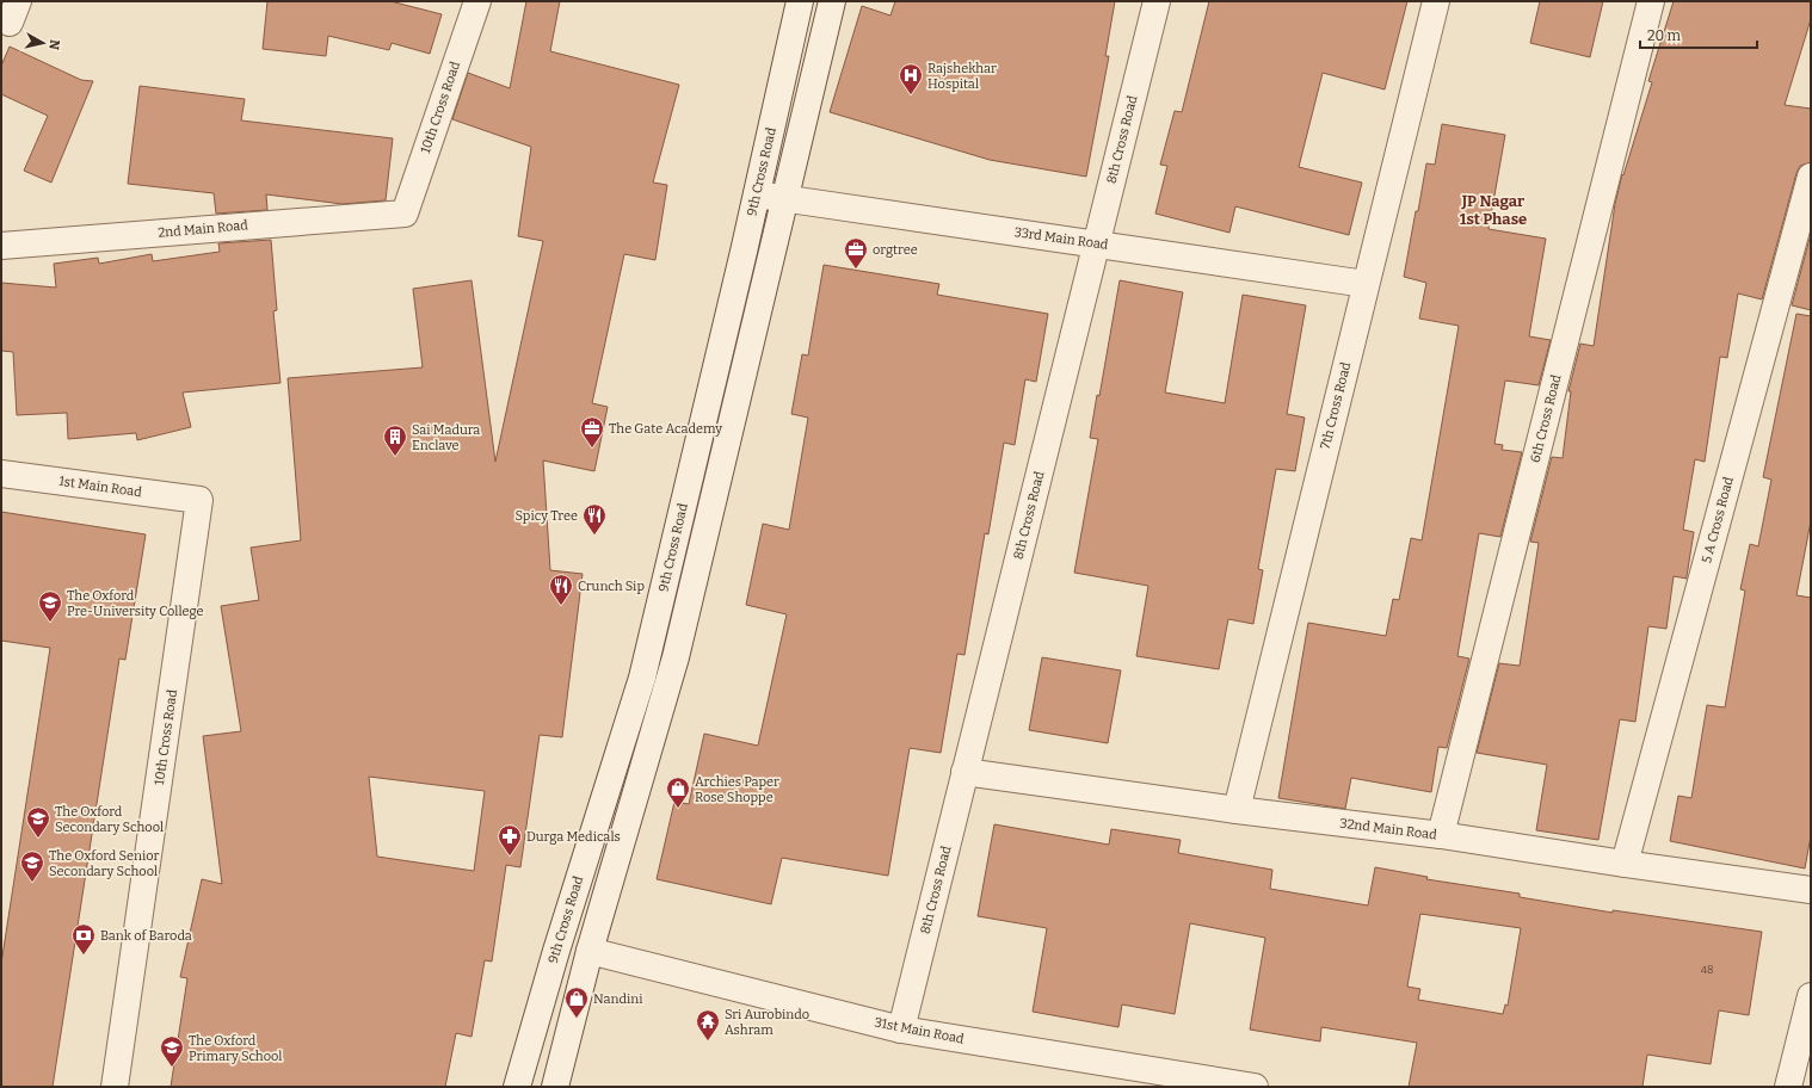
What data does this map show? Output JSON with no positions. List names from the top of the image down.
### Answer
{
  "streets": {
    "street": [
      "10th Cross Road",
      "8th Cross Road",
      "9th Cross Road",
      "2nd Main Road",
      "33rd Main Road",
      "7th Cross Road",
      "6th Cross Road",
      "1st Main Road",
      "5 A Cross Road",
      "32nd Main Road",
      "31st Main Road"
    ]
  },
  "crossings": [
    ["10th Cross Road", "2nd Main Road"],
    ["10th Cross Road", "1st Main Road"],
    ["8th Cross Road", "33rd Main Road"],
    ["8th Cross Road", "32nd Main Road"],
    ["8th Cross Road", "31st Main Road"],
    ["9th Cross Road", "33rd Main Road"],
    ["33rd Main Road", "7th Cross Road"],
    ["7th Cross Road", "32nd Main Road"],
    ["6th Cross Road", "32nd Main Road"],
    ["5 A Cross Road", "32nd Main Road"]
  ],
  "districts": ["JP Nagar 1st Phase"],
  "places": {
    "hospital": ["Rajshekhar Hospital"],
    "office": ["orgtree", "The Gate Academy"],
    "building": ["Sai Madura Enclave"],
    "restaurant": ["Spicy Tree", "Crunch Sip"],
    "school or university": [
      "The Oxford Pre-University College",
      "The Oxford Secondary School",
      "The Oxford Senior Secondary School",
      "The Oxford Primary School"
    ],
    "shop": ["Archies Paper Rose Shoppe", "Nandini"],
    "pharmacy": ["Durga Medicals"],
    "bank": ["Bank of Baroda"],
    "temple": ["Sri Aurobindo Ashram"]
  },
  "house_numbers": ["48"],
  "scale_bar": "20 m",
  "north": "right"
}
